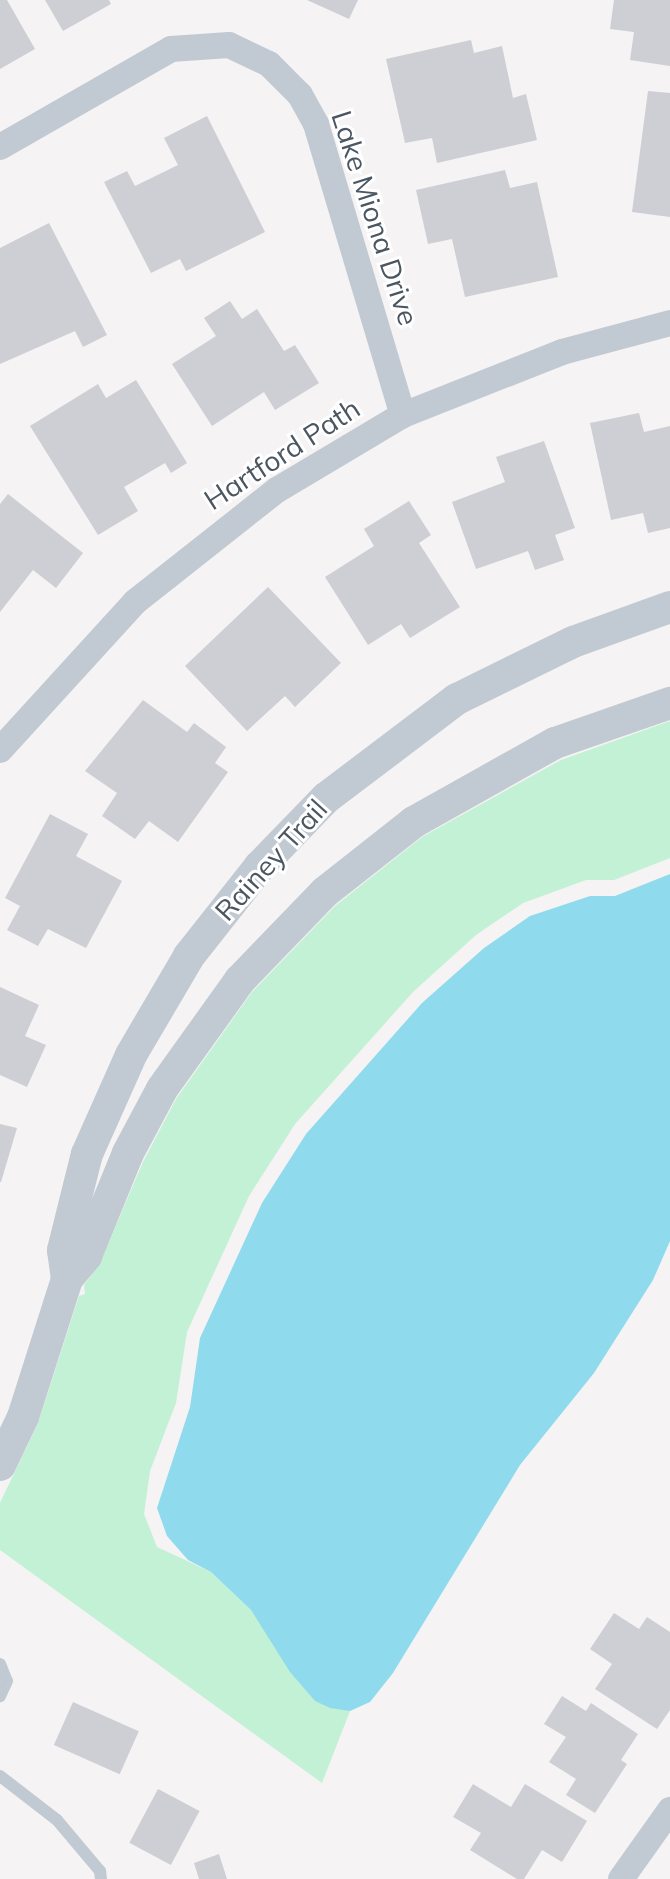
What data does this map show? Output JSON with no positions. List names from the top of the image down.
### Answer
{
  "streets": {
    "street": ["Lake Miona Drive", "Hartford Path", "Rainey Trail"]
  },
  "crossings": [
    ["Lake Miona Drive", "Hartford Path"]
  ]
}
